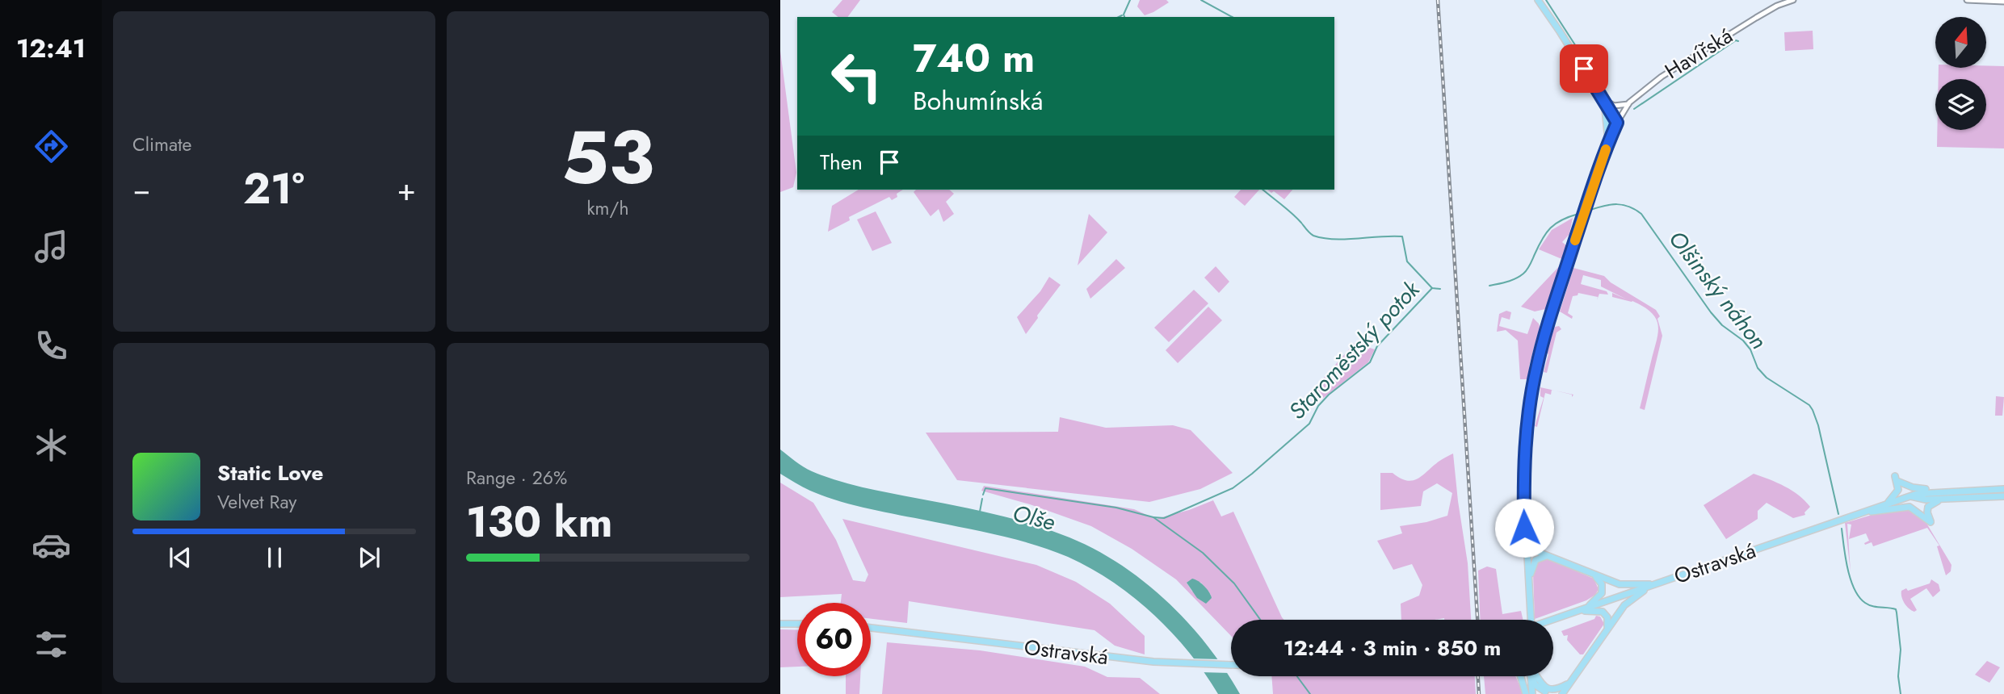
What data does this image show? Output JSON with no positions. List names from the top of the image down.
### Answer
{
  "streets": {
    "main road": ["Ostravská"],
    "street": ["Havířská"]
  },
  "water": ["Olšinský náhon", "Staroměstský potok", "Olše"],
  "north": "top",
  "page": {
    "tabs": "12:41",
    "tile": [
      "Climate",
      ["53", "km/h"],
      ["Range · 26%", "130 km"]
    ],
    "turn": ["740 m", "Bohumínská"],
    "then": "Then",
    "heat": ["−", "21°", "+"],
    "song": ["Static Love", "Velvet Ray"],
    "limit": "60",
    "trip": "12:44 · 3 min · 850 m"
  }
}
